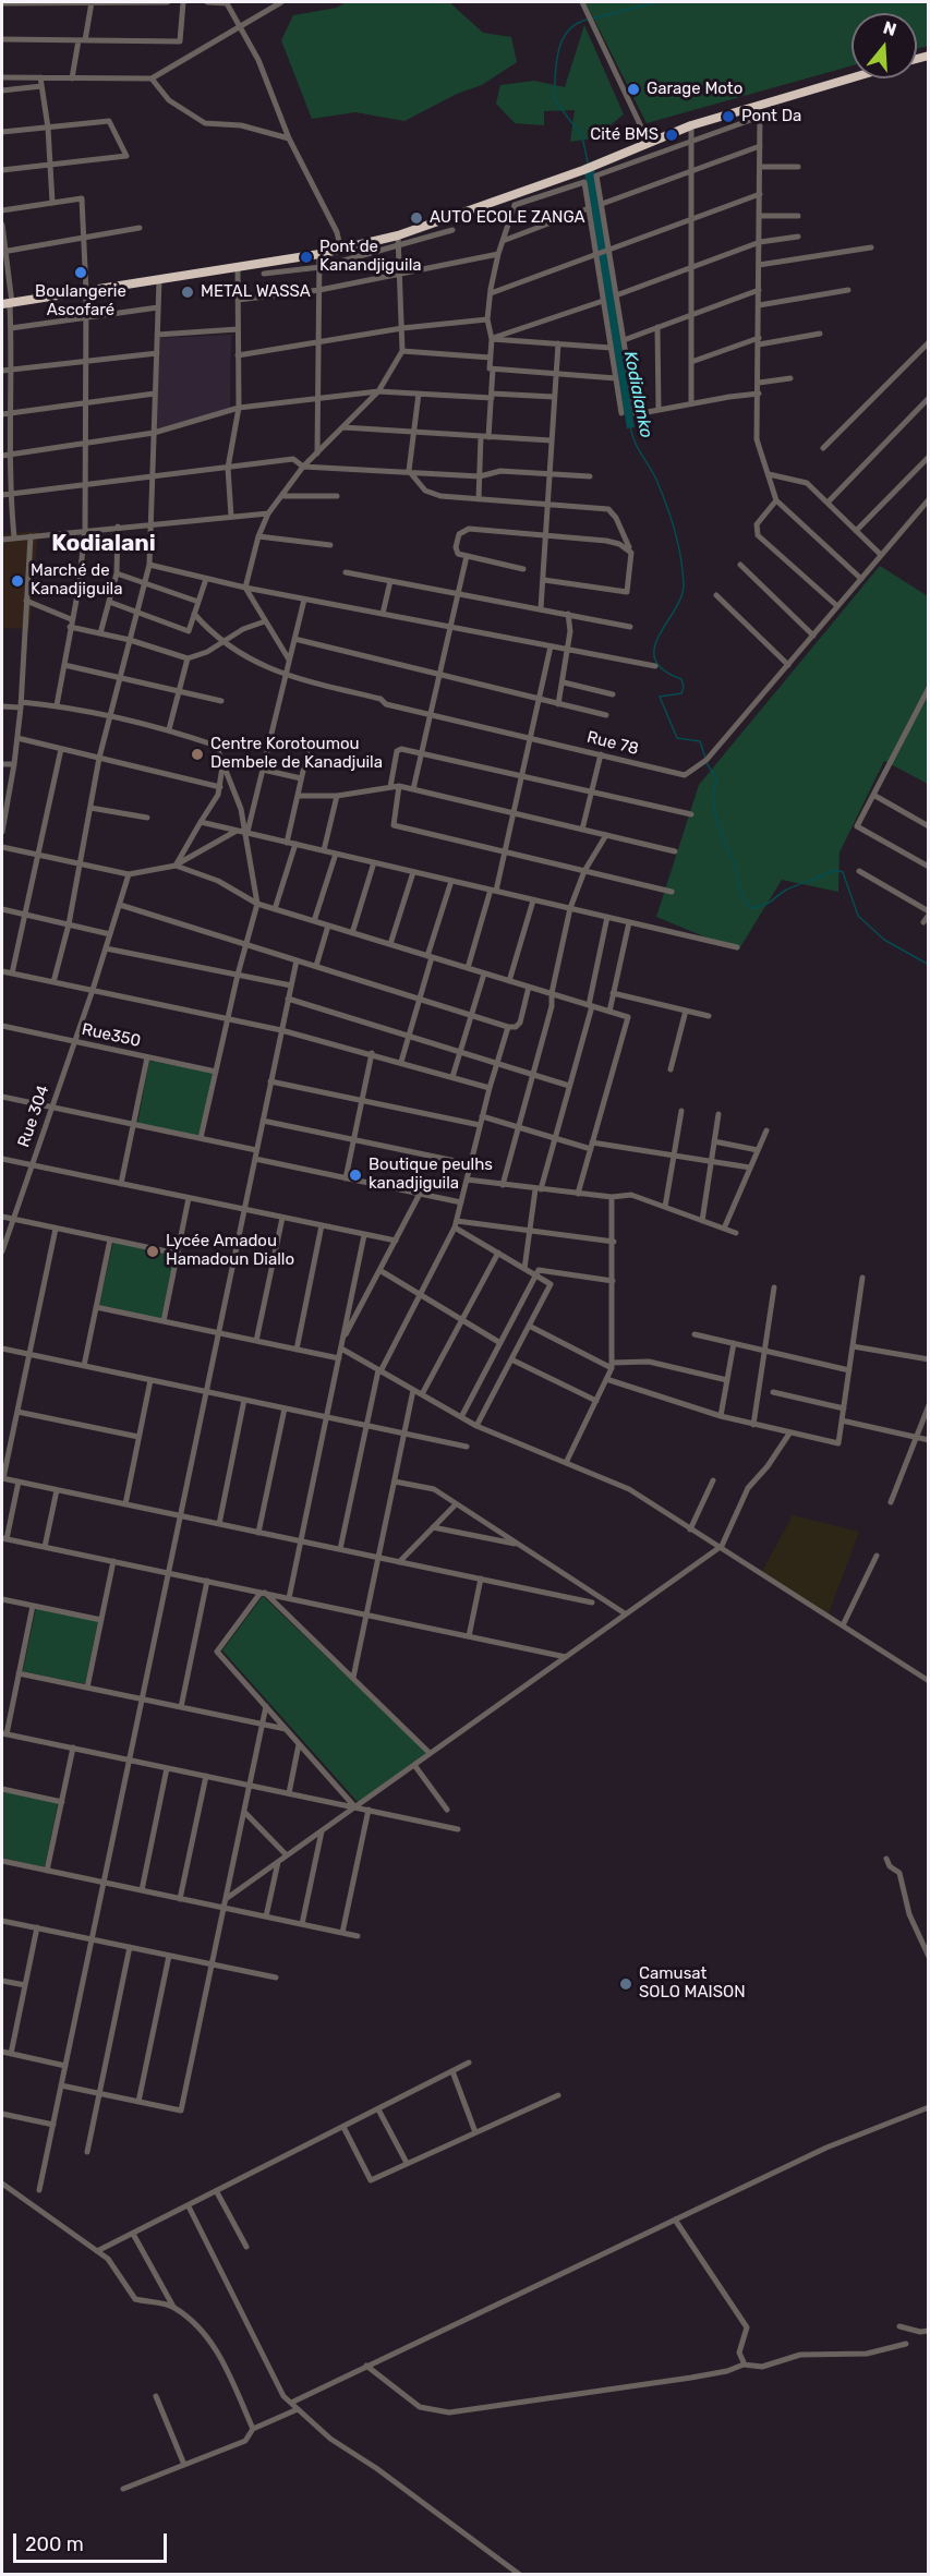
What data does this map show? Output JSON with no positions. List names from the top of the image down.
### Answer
{
  "streets": {
    "street": ["Rue 78", "Rue350", "Rue 304"]
  },
  "crossings": [
    ["Rue350", "Rue 304"]
  ],
  "districts": ["Kodialani"],
  "water": ["Kodialanko"],
  "places": [
    "Garage Moto",
    "Pont Da",
    "Cité BMS",
    "AUTO ECOLE ZANGA",
    "Pont de Kanandjiguila",
    "Boulangerie Ascofaré",
    "METAL WASSA",
    "Marché de Kanadjiguila",
    "Centre Korotoumou Dembele de Kanadjuila",
    "Boutique peulhs kanadjiguila",
    "Lycée Amadou Hamadoun Diallo",
    "Camusat SOLO MAISON"
  ],
  "scale_bar": "200 m",
  "north": "top"
}
